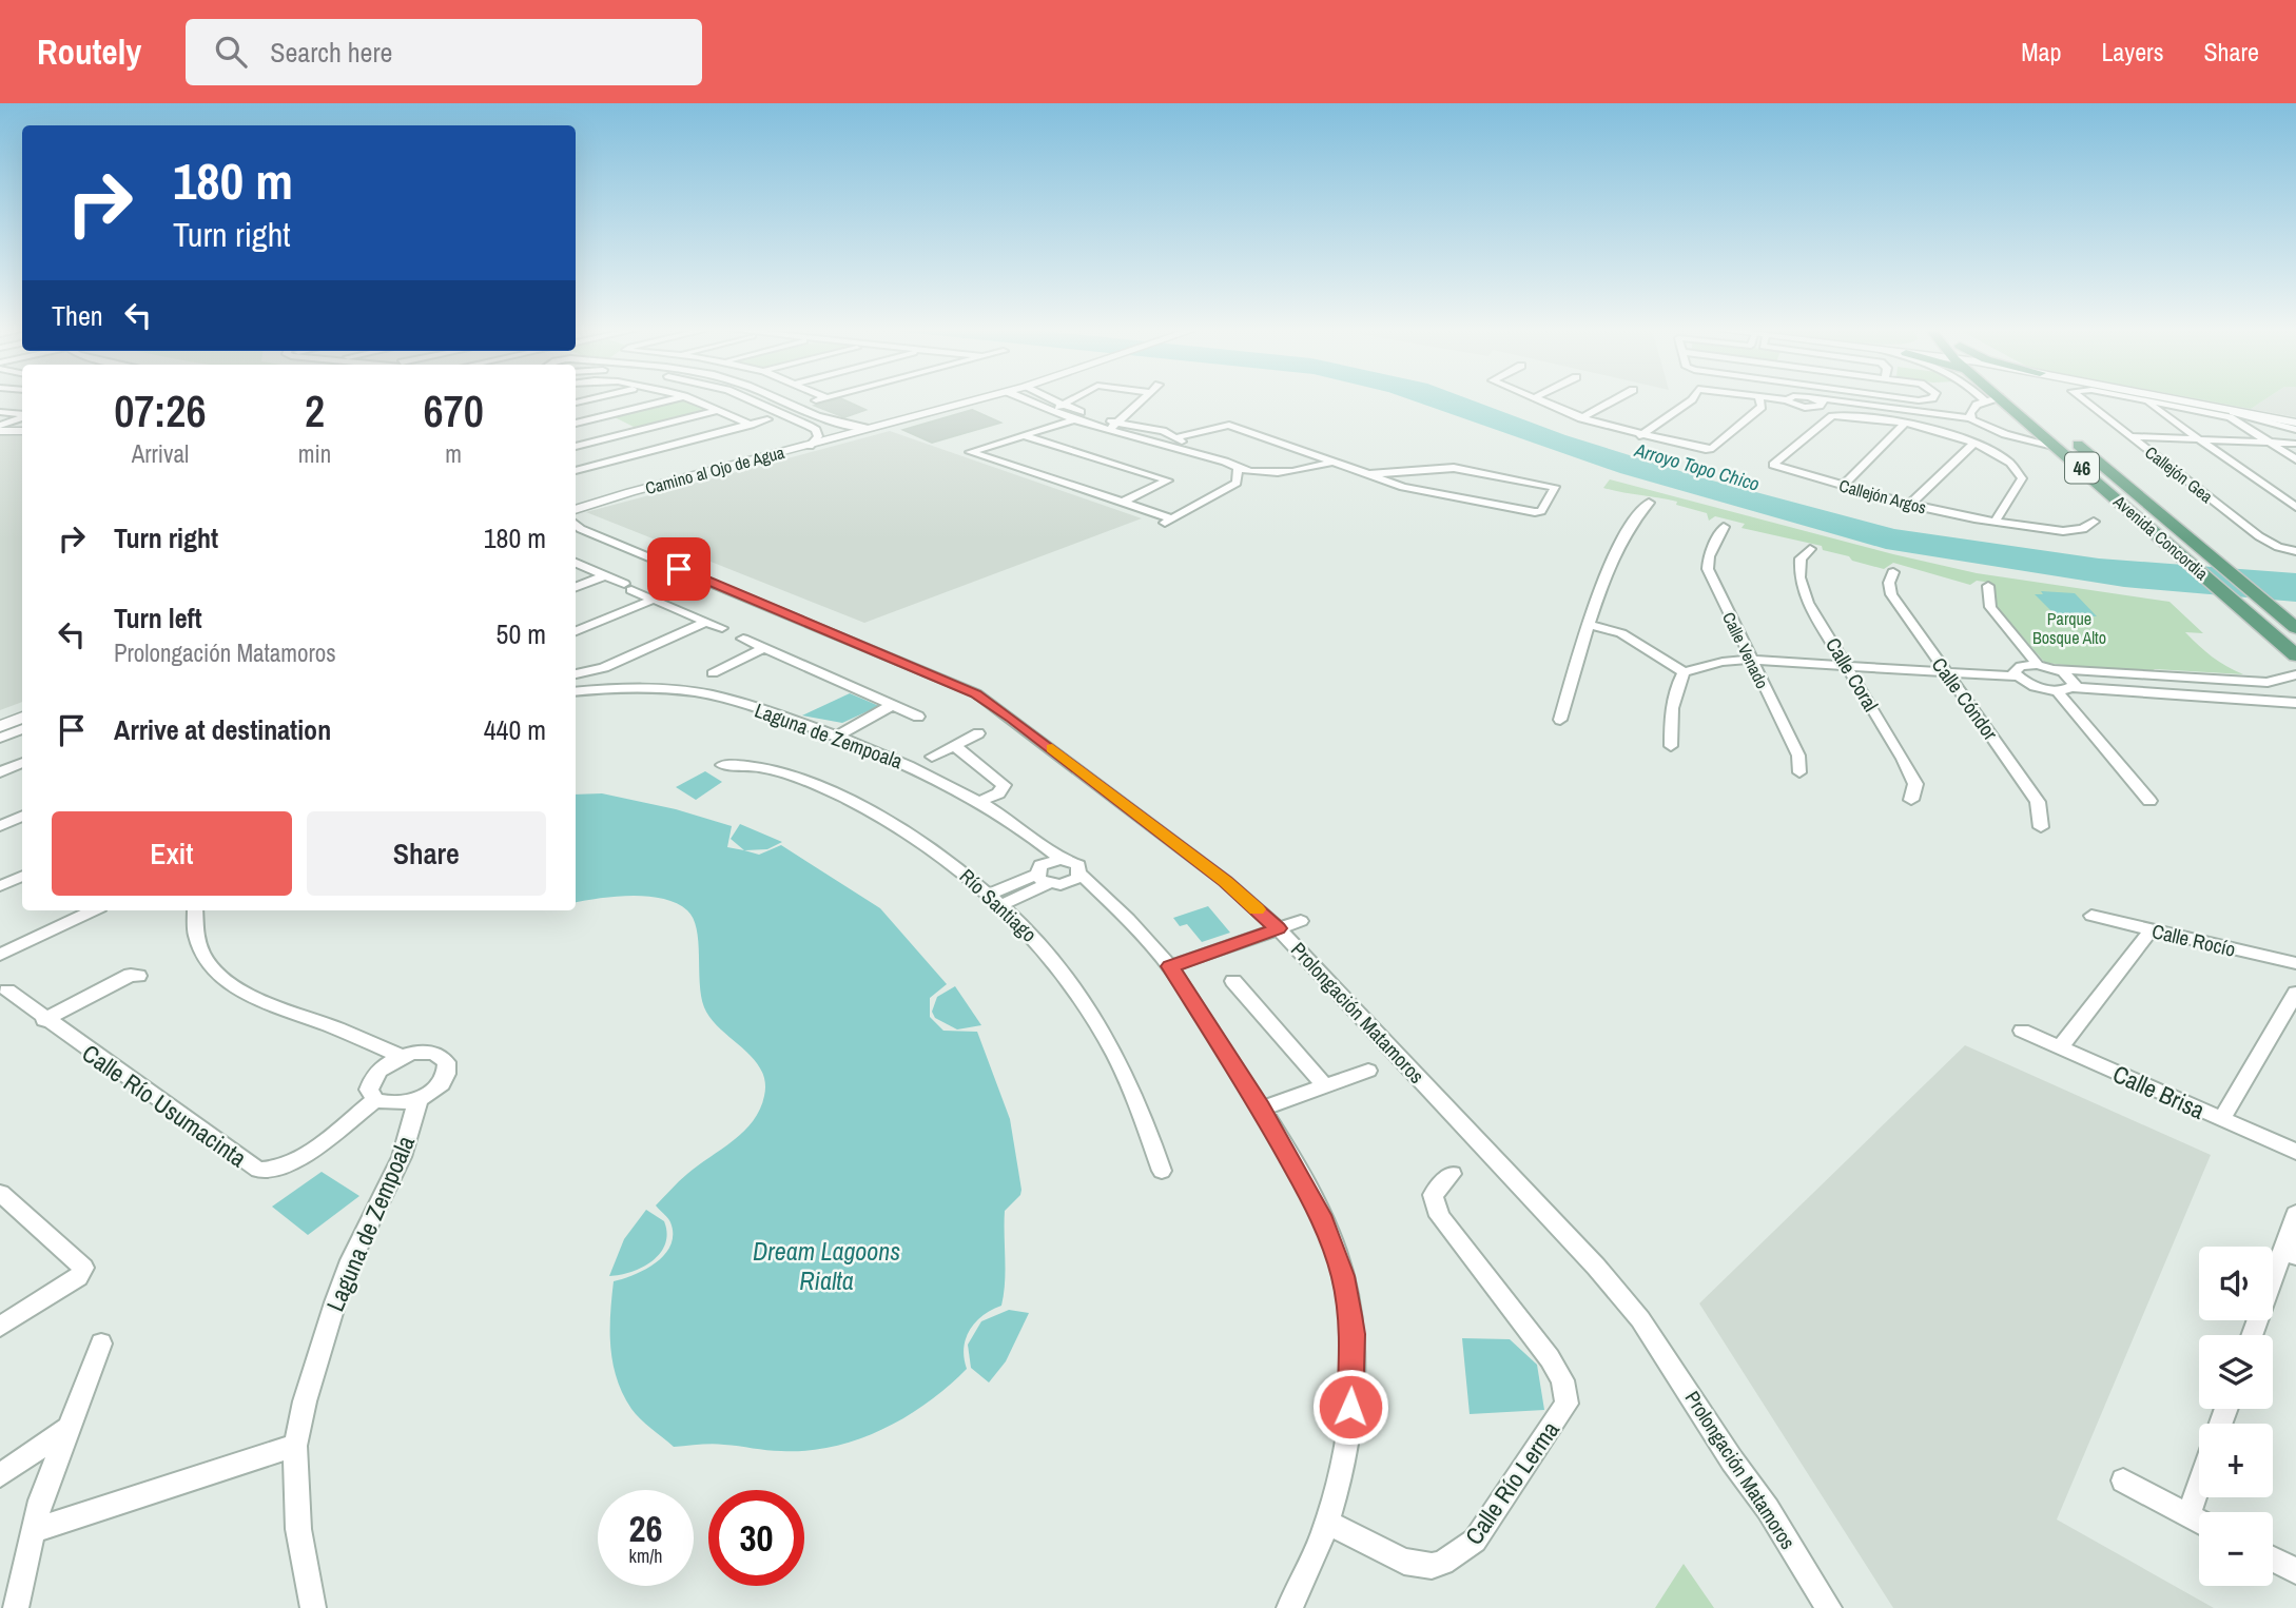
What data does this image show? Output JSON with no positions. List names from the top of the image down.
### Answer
{
  "streets": {
    "main road": ["46", "Avenida Concordia"],
    "street": [
      "Camino al Ojo de Agua",
      "Callejón Gea",
      "Callejón Argos",
      "Calle Venado",
      "Calle Coral",
      "Calle Cóndor",
      "Laguna de Zempoala",
      "Río Santiago",
      "Calle Rocío",
      "Prolongación Matamoros",
      "Calle Brisa",
      "Calle Río Usumacinta",
      "Calle Río Lerma"
    ]
  },
  "water": ["Arroyo Topo Chico", "Dream Lagoons Rialta"],
  "parks": ["Parque Bosque Alto"],
  "page": {
    "header": "Routely",
    "search": "Search here",
    "nav": ["Map", "Layers", "Share"],
    "turn": ["180 m", "Turn right"],
    "then": "Then",
    "eta": [
      "07:26",
      "Arrival",
      "2",
      "min",
      "670",
      "m"
    ],
    "list": [
      {
        "name": "Turn right",
        "value": "180 m"
      },
      {
        "name": "Turn left",
        "note": "Prolongación Matamoros",
        "value": "50 m"
      },
      {
        "name": "Arrive at destination",
        "value": "440 m"
      }
    ],
    "buttons": ["Exit", "Share"],
    "map_buttons": ["+", "−"],
    "speed": "26 km/h",
    "limit": "30"
  }
}
